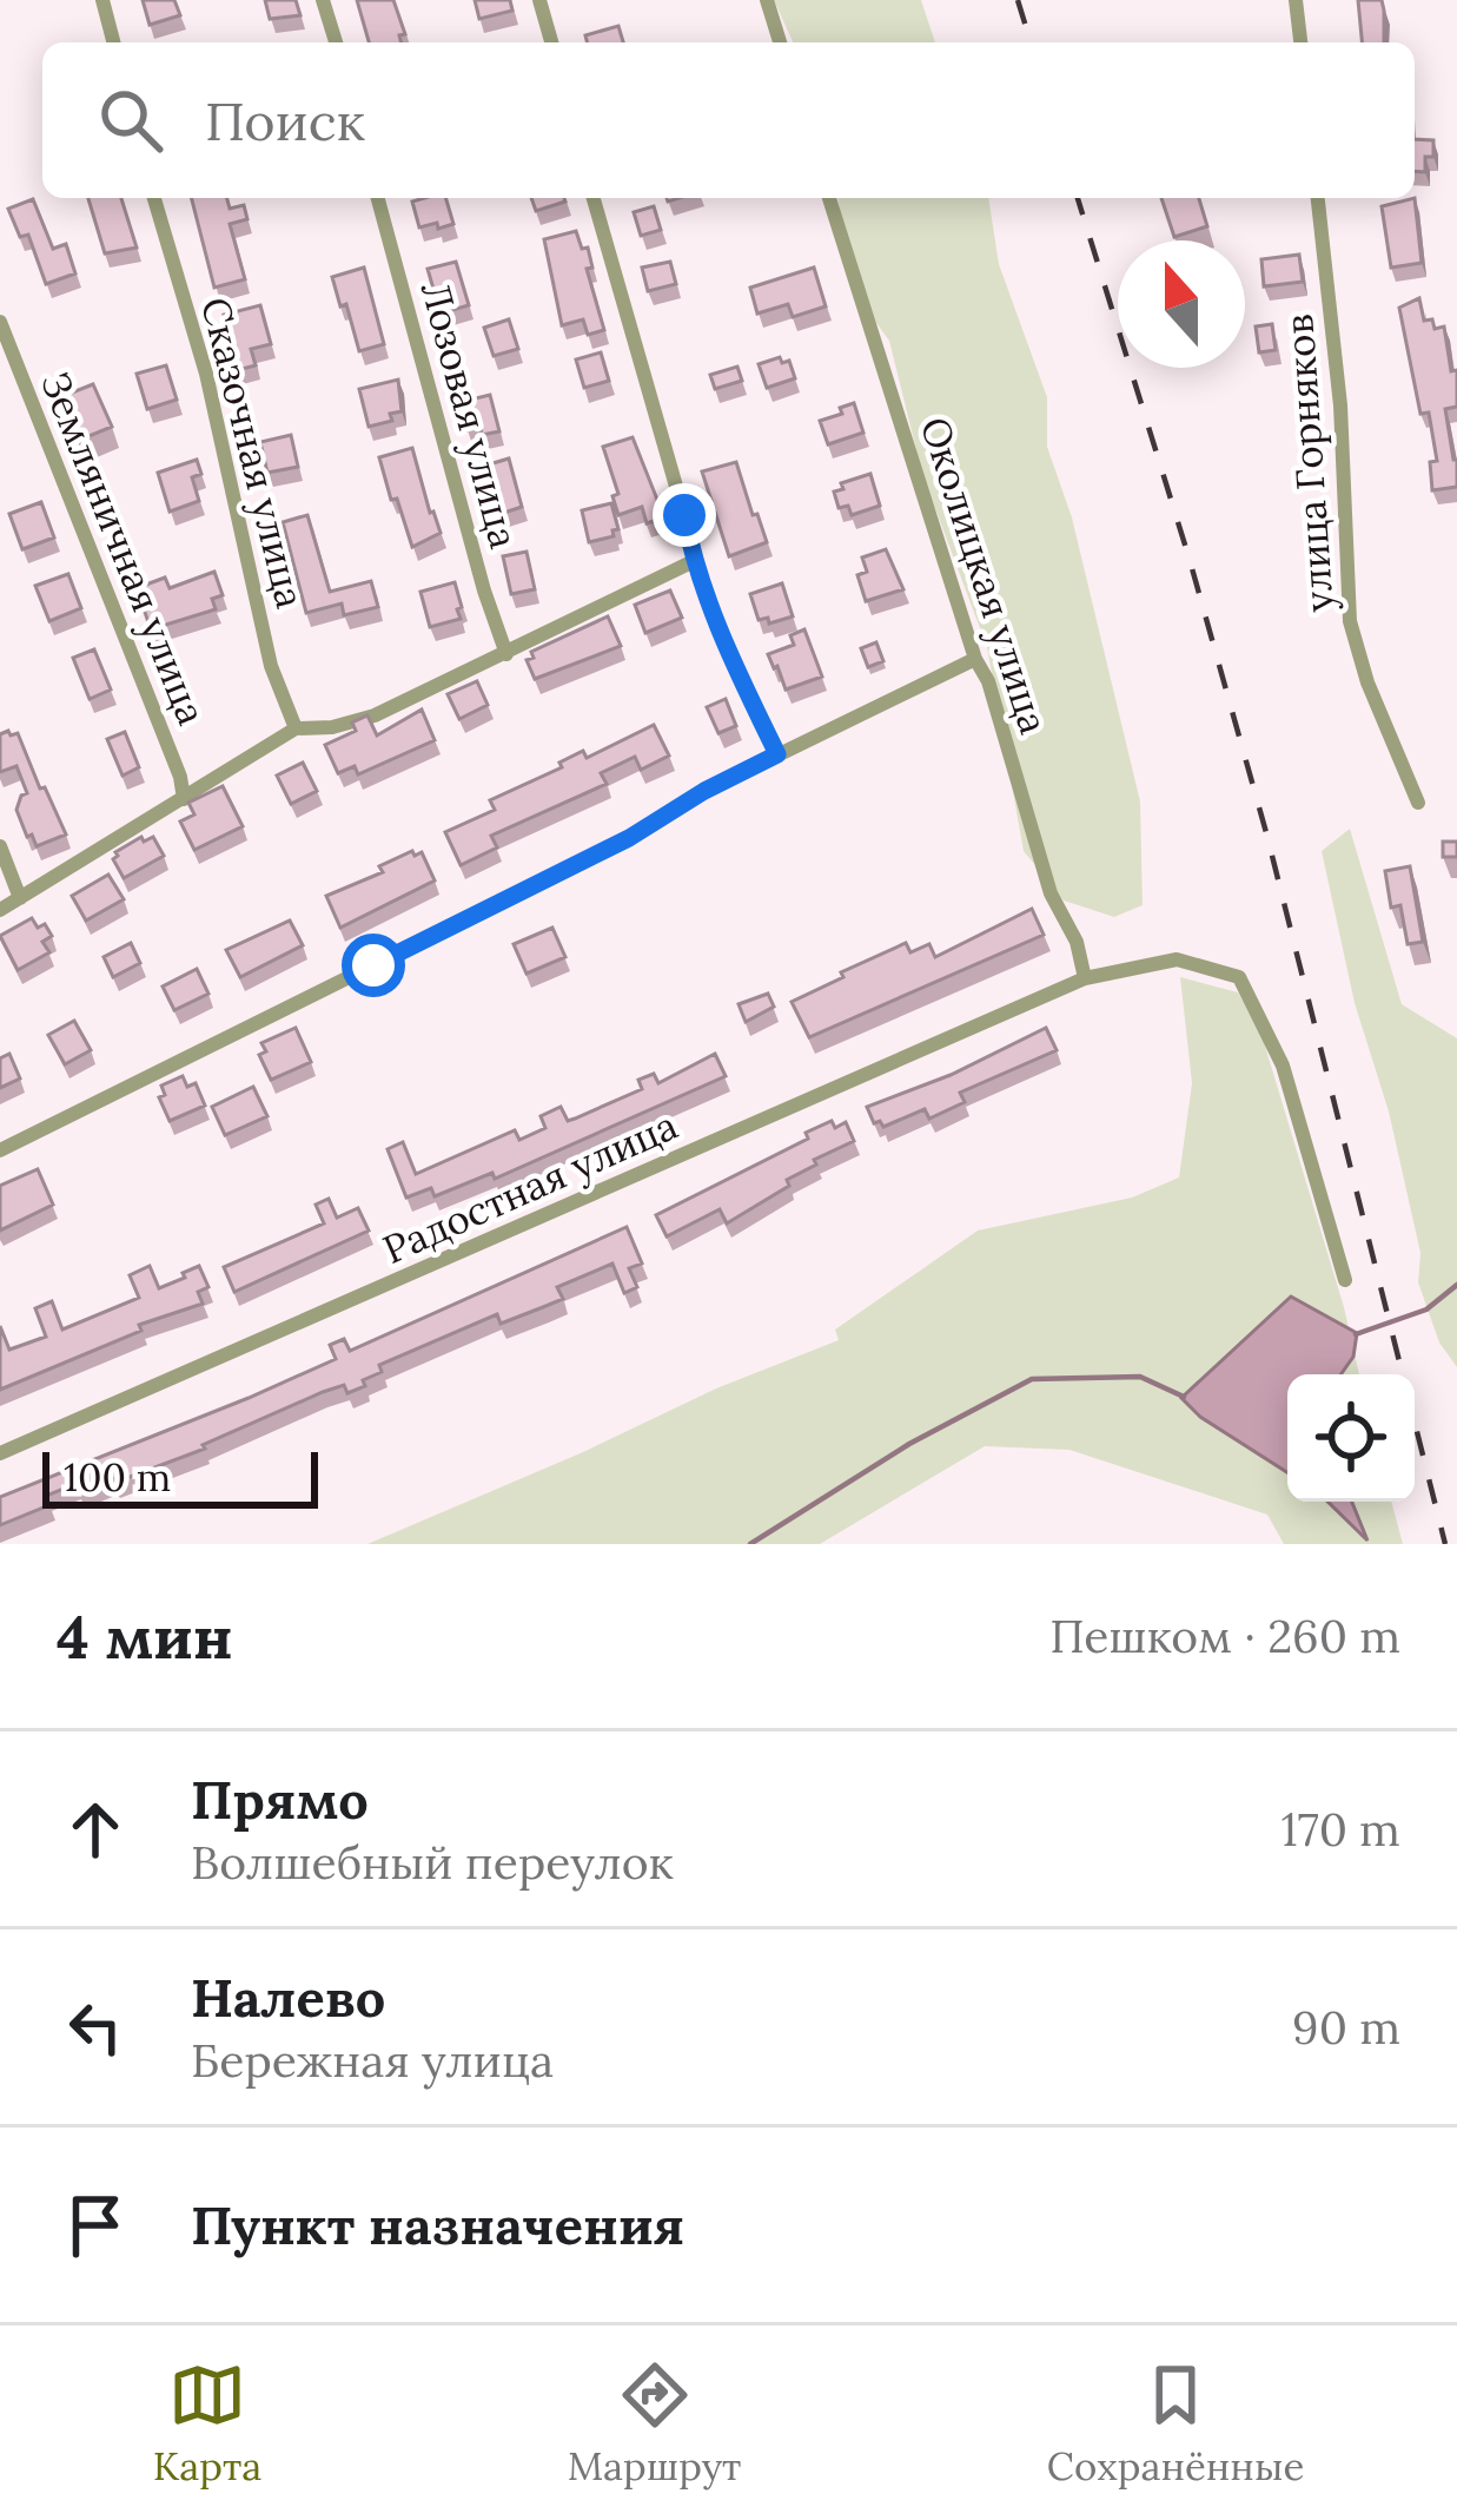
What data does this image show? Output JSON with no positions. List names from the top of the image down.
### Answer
{
  "streets": {
    "street": [
      "Лозовая улица",
      "Сказочная улица",
      "улица Горняков",
      "Земляничная улица",
      "Околицкая улица",
      "Радостная улица"
    ]
  },
  "crossings": [
    ["Околицкая улица", "Радостная улица"]
  ],
  "scale_bar": "100 m",
  "north": "top",
  "page": {
    "search": "Поиск",
    "scale": "100 m",
    "heading": ["4 мин", "Пешком · 260 m"],
    "list": [
      ["Прямо", "Волшебный переулок", "170 m"],
      ["Налево", "Бережная улица", "90 m"],
      "Пункт назначения"
    ],
    "nav": ["Карта", "Маршрут", "Сохранённые"]
  }
}
